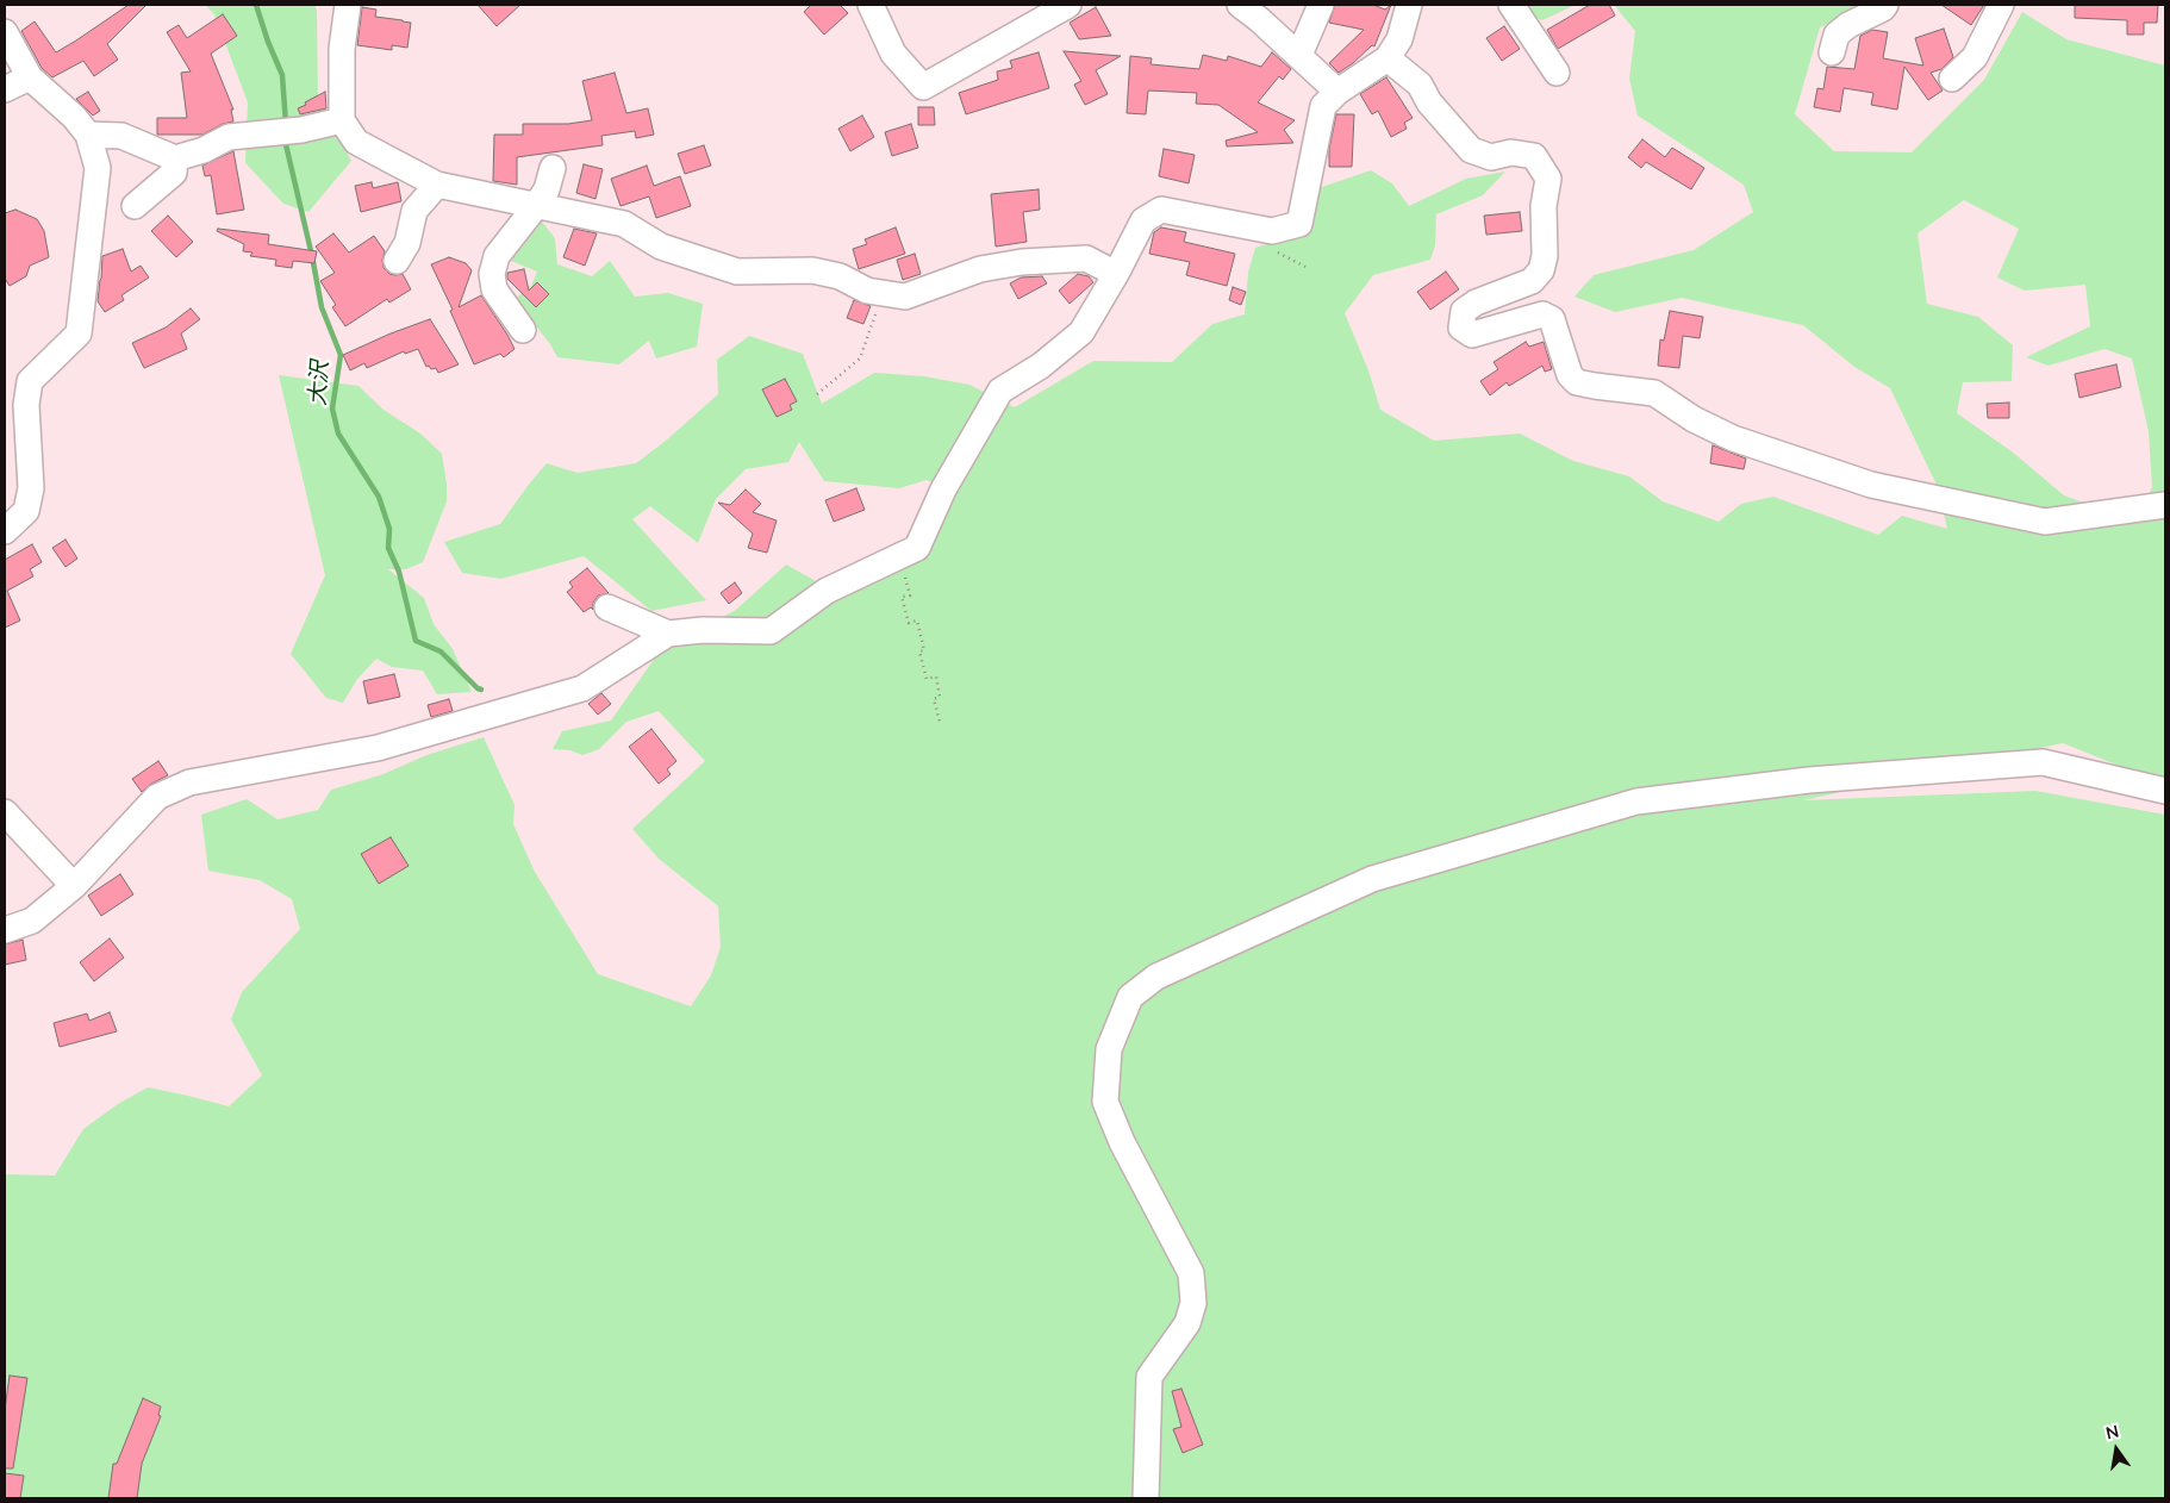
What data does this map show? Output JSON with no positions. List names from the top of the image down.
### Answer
{
  "water": ["大沢"],
  "north": "top"
}
